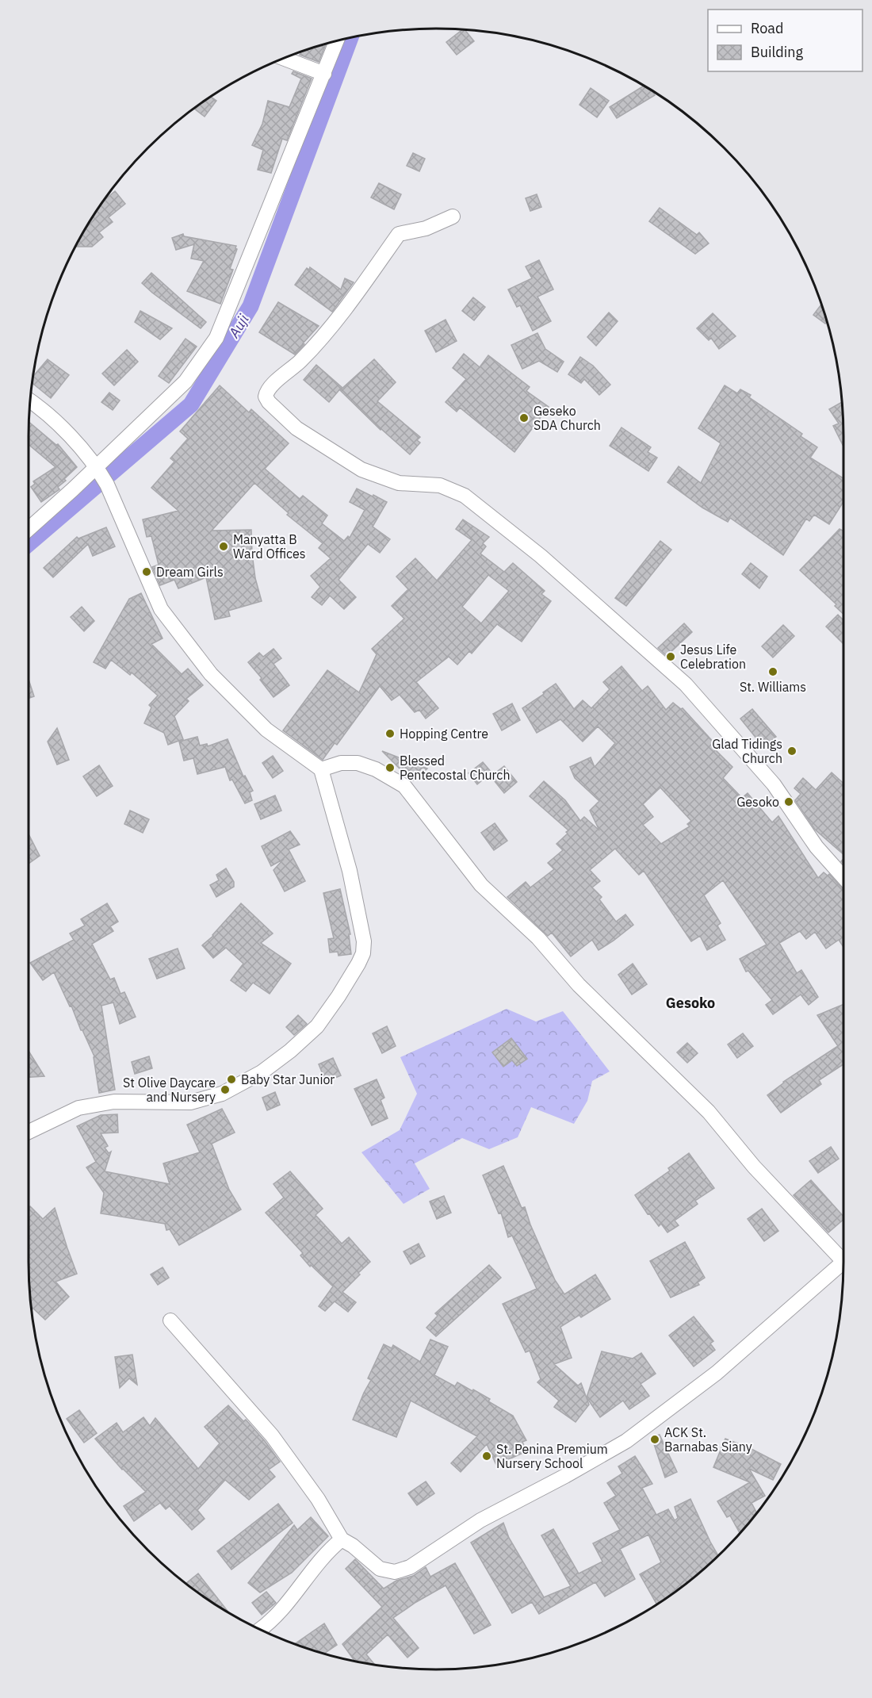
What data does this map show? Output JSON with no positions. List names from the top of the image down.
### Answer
{
  "districts": ["Gesoko"],
  "water": ["Auji"],
  "places": [
    "Geseko SDA Church",
    "Manyatta B Ward Offices",
    "Dream Girls",
    "Jesus Life Celebration",
    "St. Williams",
    "Hopping Centre",
    "Glad Tidings Church",
    "Blessed Pentecostal Church",
    "Gesoko",
    "Baby Star Junior",
    "St Olive Daycare and Nursery",
    "ACK St. Barnabas Siany",
    "St. Penina Premium Nursery School"
  ],
  "legend": ["Road", "Building"]
}
